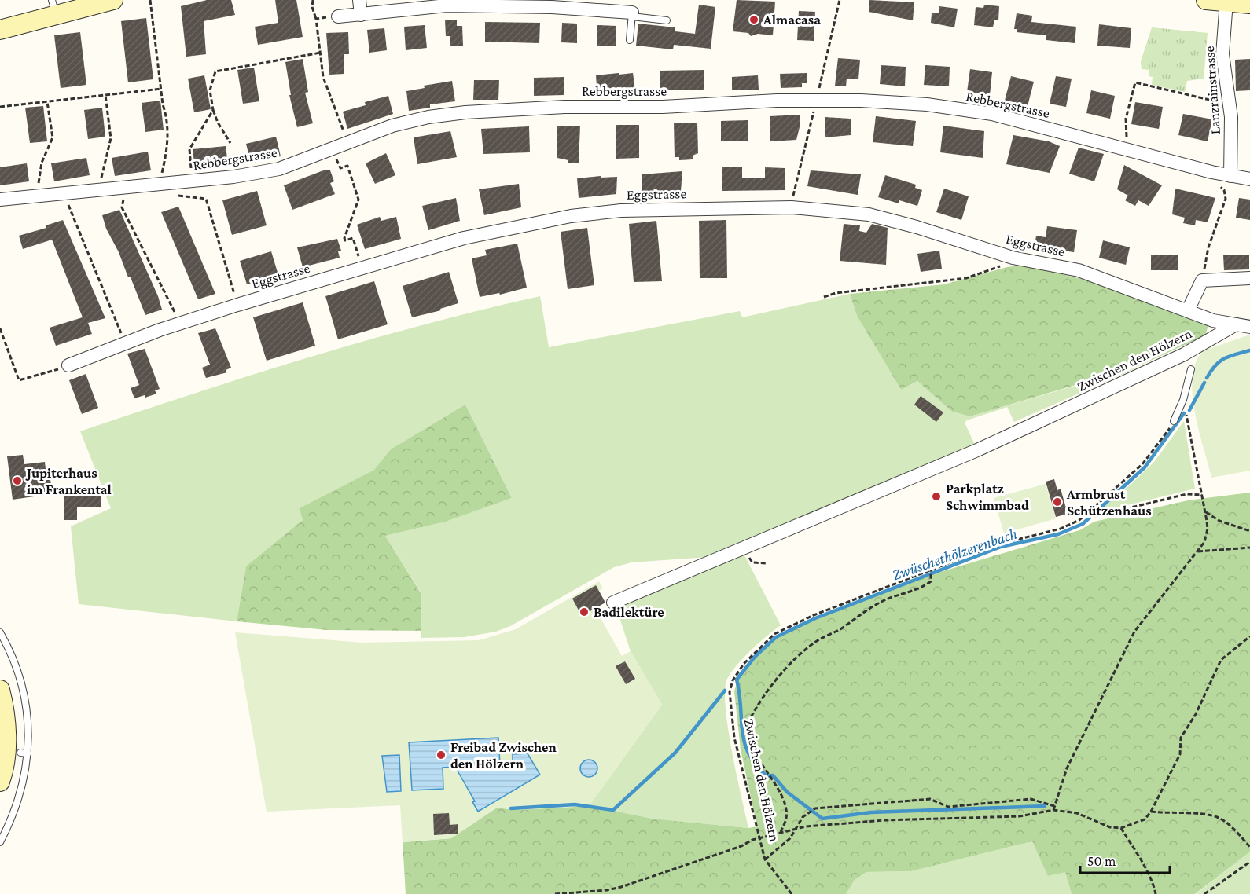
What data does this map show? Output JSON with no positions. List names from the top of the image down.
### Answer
{
  "streets": {
    "street": [
      "Lanzrainstrasse",
      "Rebbergstrasse",
      "Eggstrasse",
      "Zwischen den Hölzern"
    ]
  },
  "crossings": [
    ["Lanzrainstrasse", "Rebbergstrasse"],
    ["Eggstrasse", "Zwischen den Hölzern"]
  ],
  "water": ["Zwüschethölzerenbach"],
  "places": [
    "Almacasa",
    "Jupiterhaus im Frankental",
    "Parkplatz Schwimmbad",
    "Armbrust Schützenhaus",
    "Badilektüre",
    "Freibad Zwischen den Hölzern"
  ],
  "scale_bar": "50 m"
}
